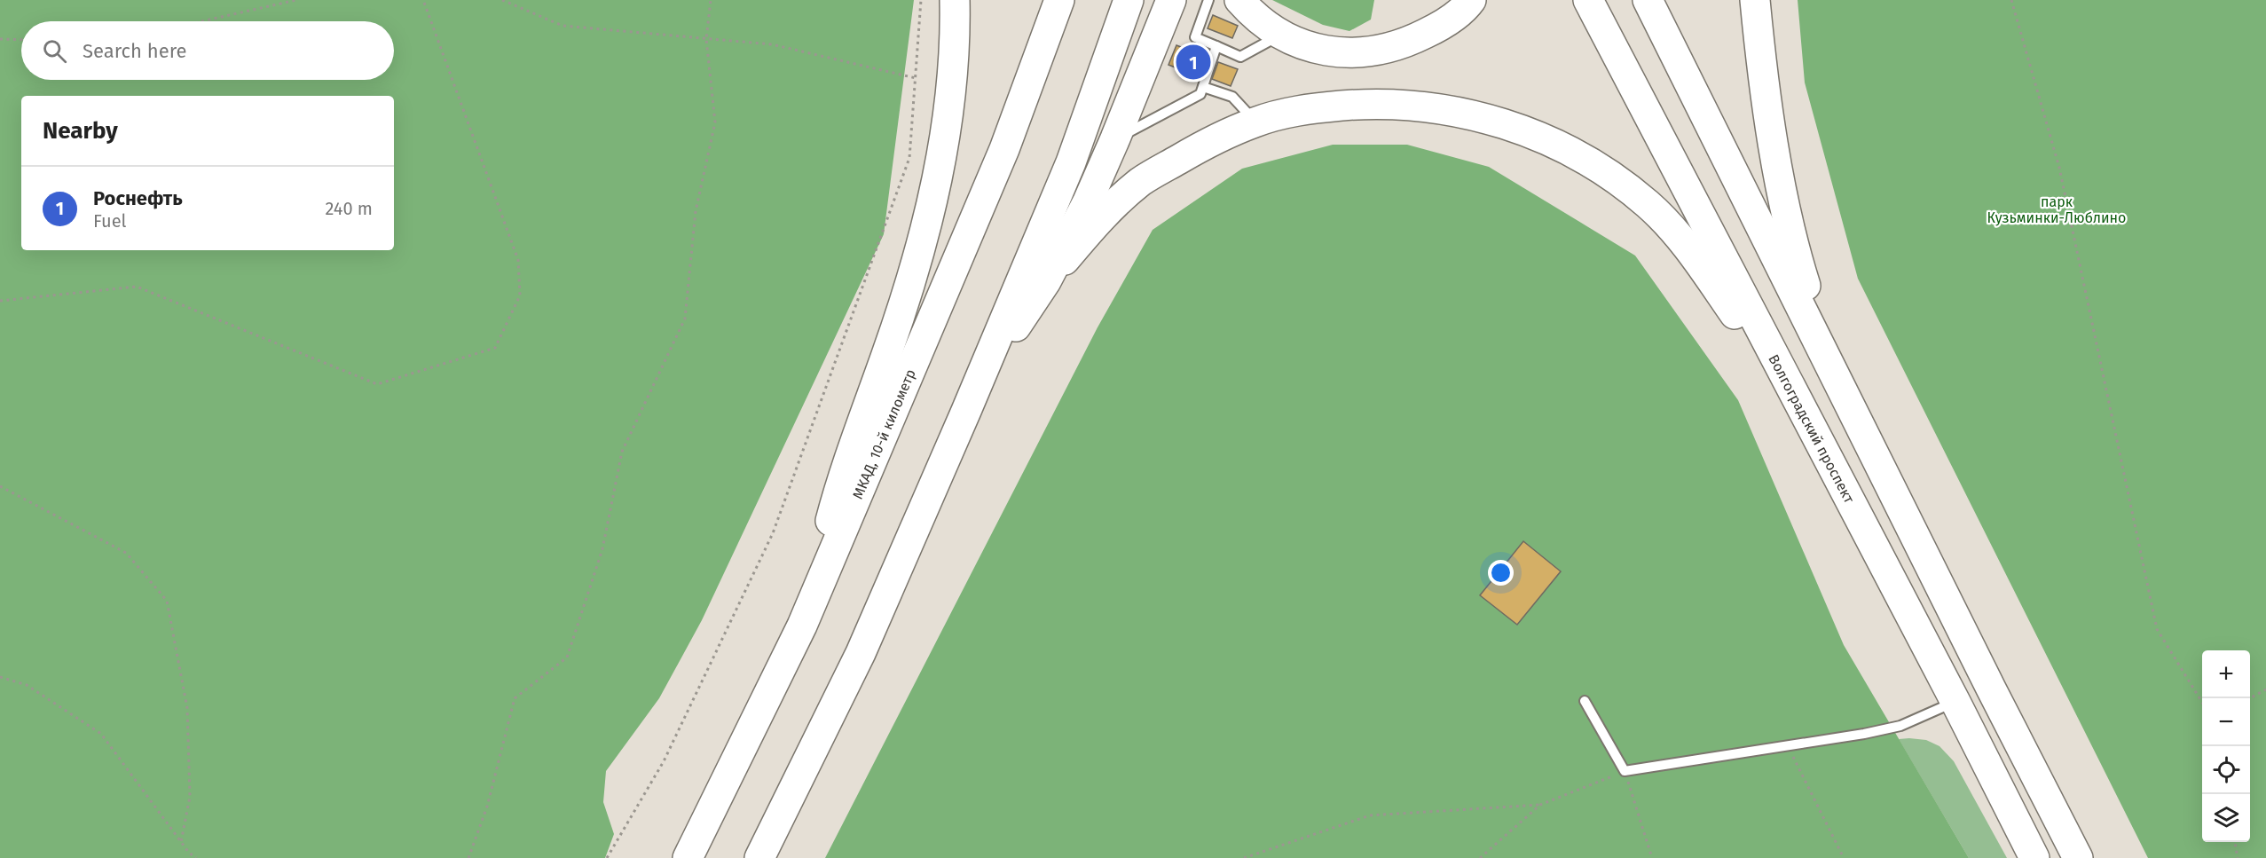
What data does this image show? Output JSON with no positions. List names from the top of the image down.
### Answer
{
  "streets": {
    "main road": ["Волгоградский проспект", "МКАД, 10-й километр"]
  },
  "parks": ["парк Кузьминки-Люблино"],
  "page": {
    "search": "Search here",
    "pins": "1",
    "heading": "Nearby",
    "list": [
      {
        "mark": "1",
        "name": "Роснефть",
        "note": "Fuel",
        "value": "240 m"
      }
    ],
    "map_buttons": ["+", "−"]
  }
}
